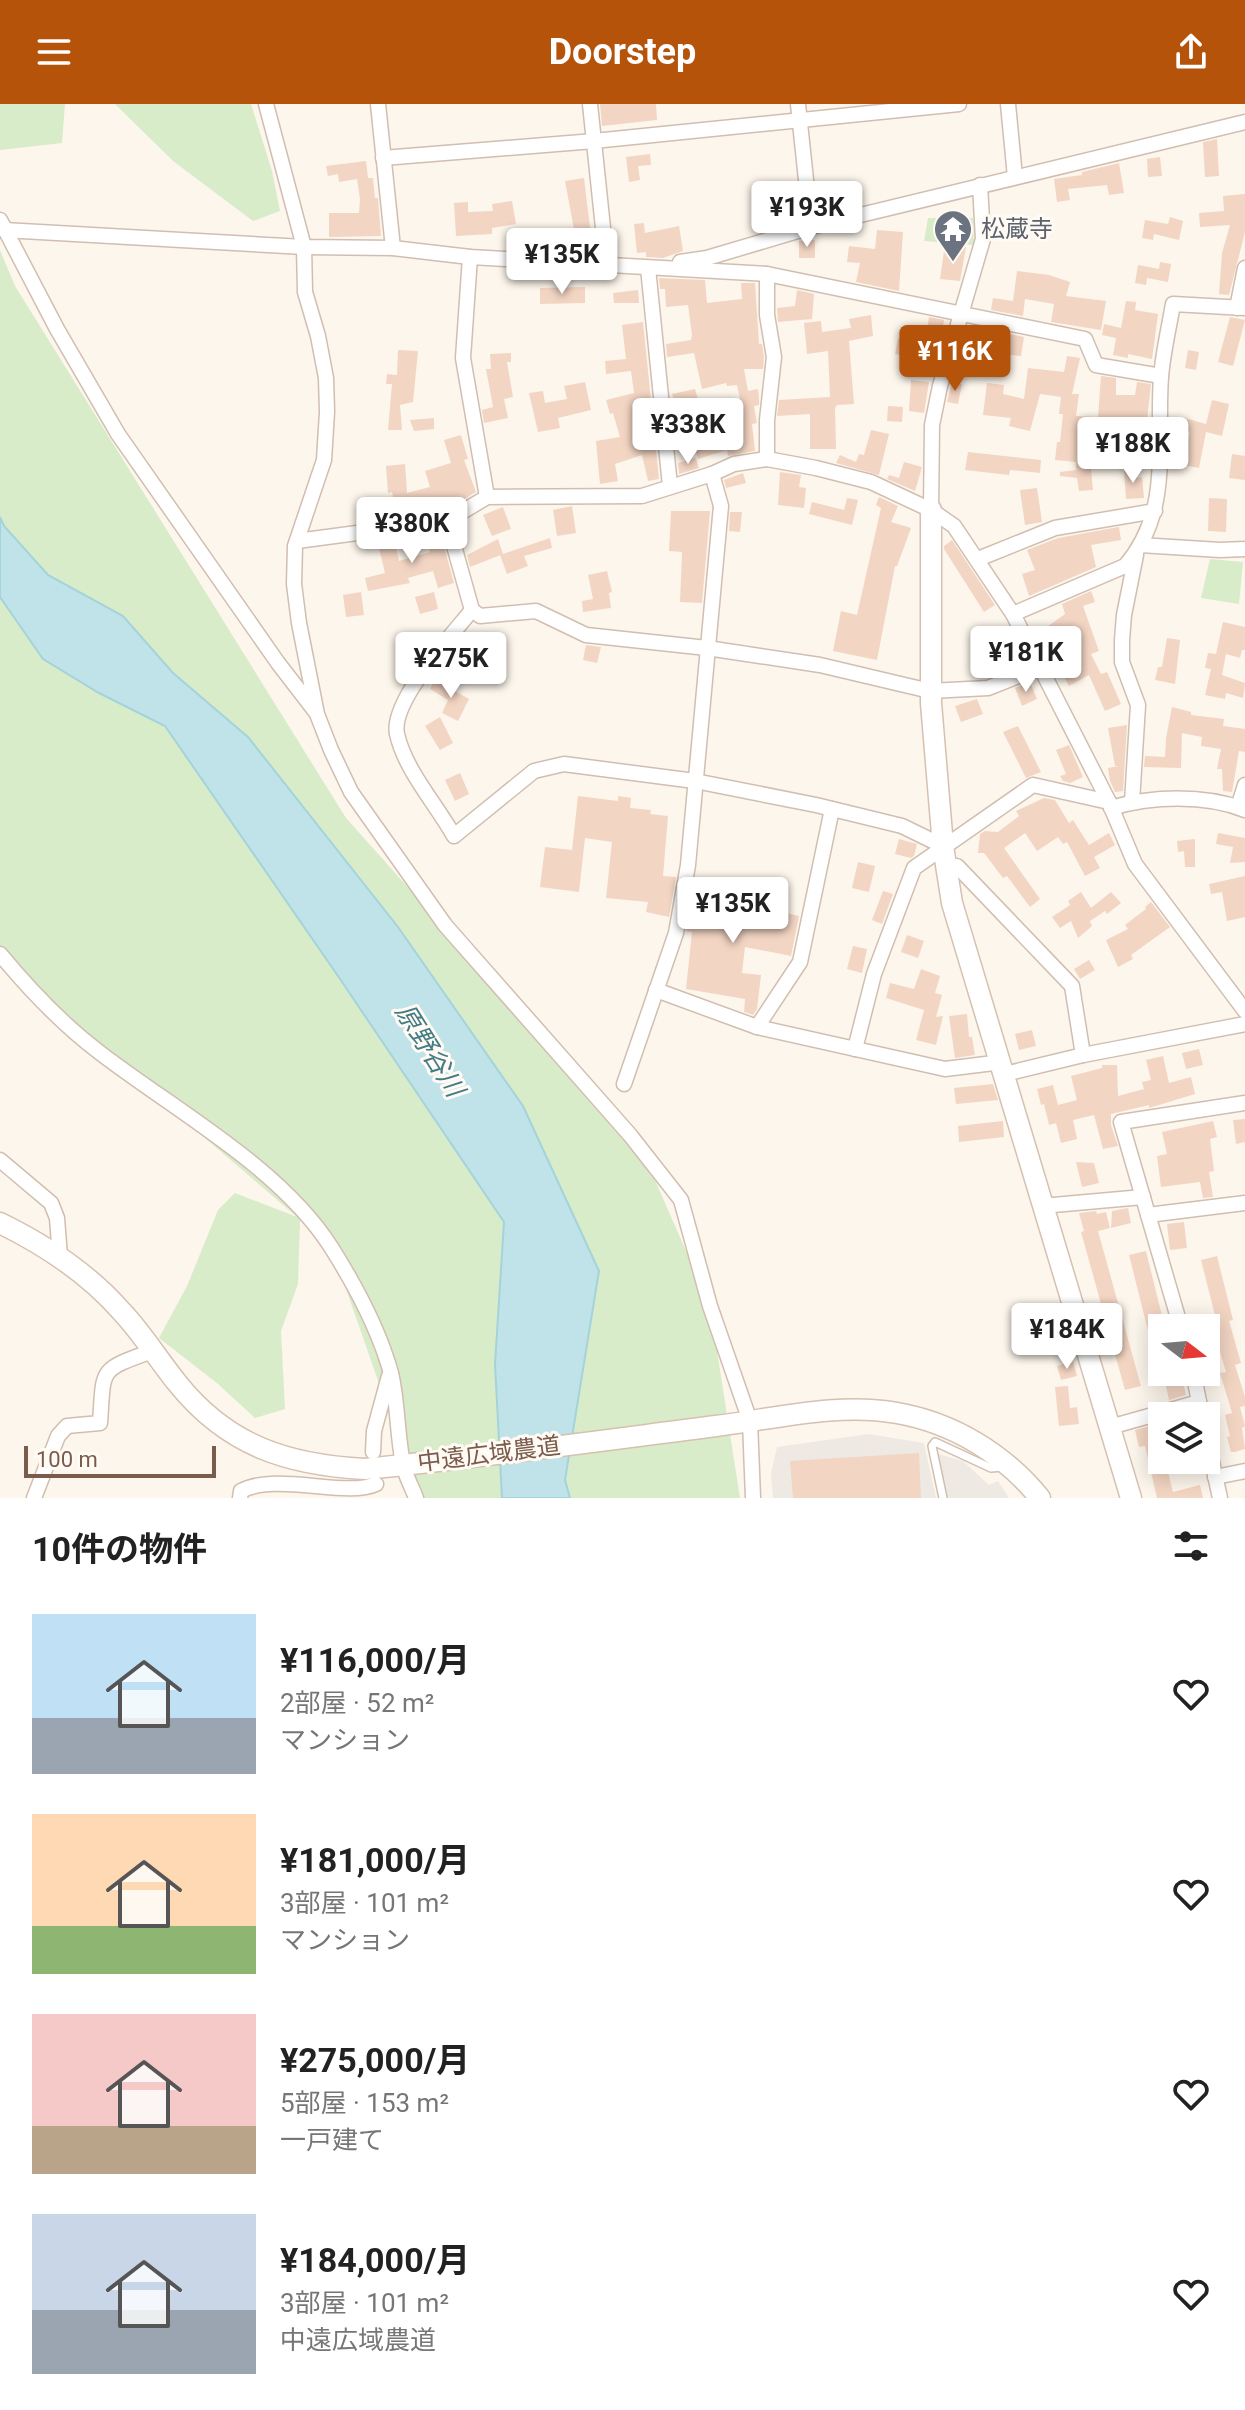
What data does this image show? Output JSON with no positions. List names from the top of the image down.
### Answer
{
  "streets": {
    "street": ["中遠広域農道"]
  },
  "water": ["原野谷川"],
  "places": {
    "temple": ["松蔵寺"]
  },
  "scale_bar": "100 m",
  "north": "right",
  "page": {
    "header": "Doorstep",
    "price": [
      "¥193K",
      "¥135K",
      "¥116K",
      "¥338K",
      "¥188K",
      "¥380K",
      "¥181K",
      "¥275K",
      "¥135K",
      "¥184K"
    ],
    "scale": "100 m",
    "heading": "10件の物件",
    "list": [
      {
        "name": "¥116,000/月",
        "note": "2部屋 · 52 m² · マンション"
      },
      {
        "name": "¥181,000/月",
        "note": "3部屋 · 101 m² · マンション"
      },
      {
        "name": "¥275,000/月",
        "note": "5部屋 · 153 m² · 一戸建て"
      },
      {
        "name": "¥184,000/月",
        "note": "3部屋 · 101 m² · 中遠広域農道"
      }
    ]
  }
}
